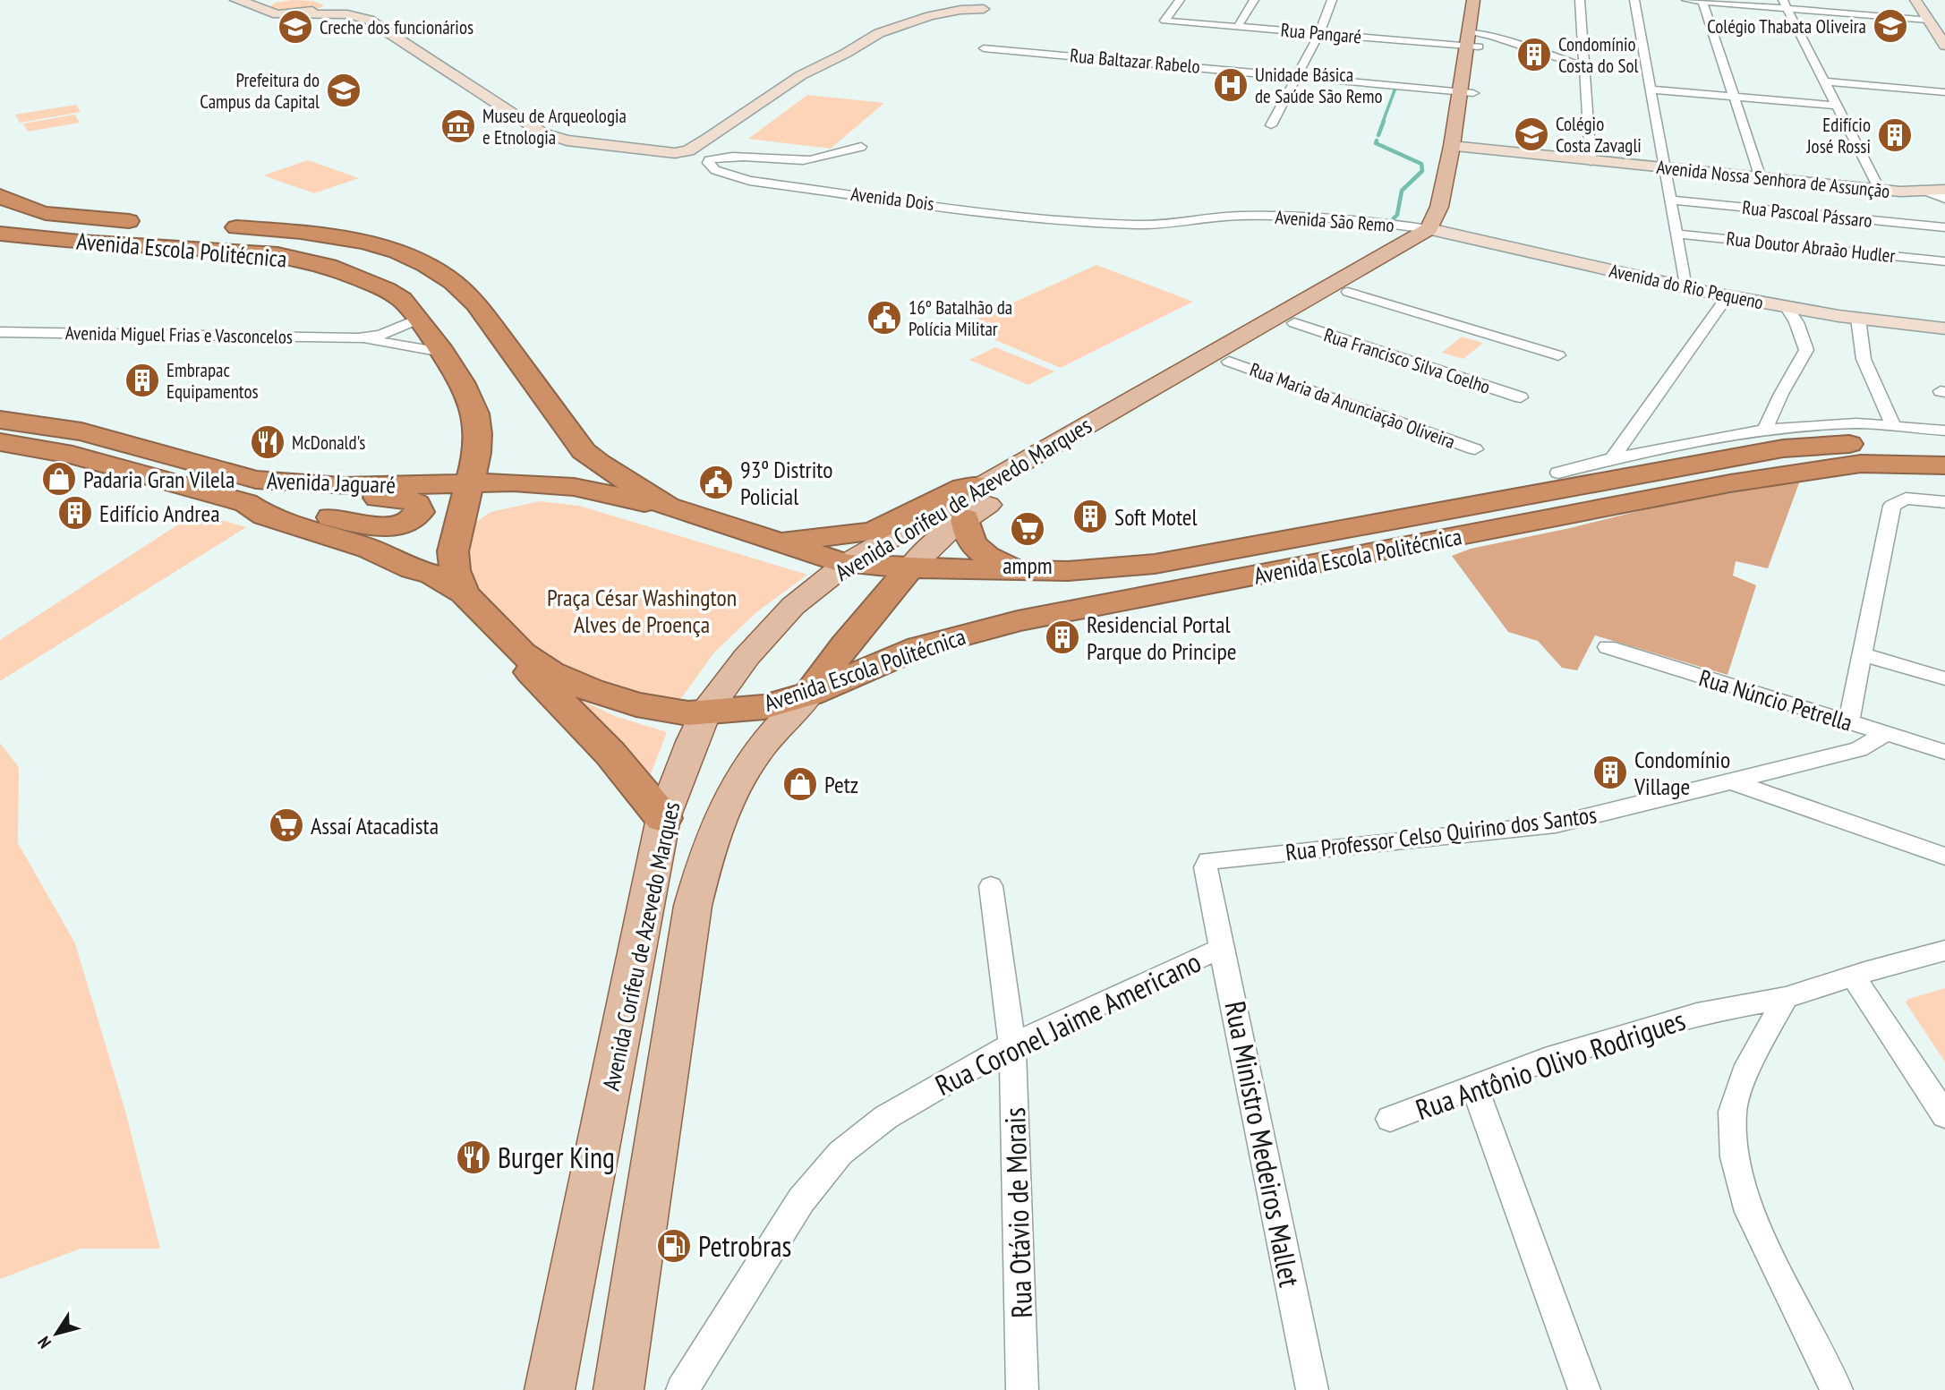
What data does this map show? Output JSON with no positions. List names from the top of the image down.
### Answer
{
  "streets": {
    "highway": ["Avenida Escola Politécnica", "Avenida Jaguaré", "Avenida Corifeu de Azevedo Marques"],
    "street": [
      "Rua Pangaré",
      "Rua Baltazar Rabelo",
      "Avenida Nossa Senhora de Assunção",
      "Avenida Dois",
      "Rua Pascoal Pássaro",
      "Avenida São Remo",
      "Rua Doutor Abraão Hudler",
      "Avenida do Rio Pequeno",
      "Avenida Miguel Frias e Vasconcelos",
      "Rua Francisco Silva Coelho",
      "Rua Maria da Anunciação Oliveira",
      "Rua Núncio Petrella",
      "Rua Professor Celso Quirino dos Santos",
      "Rua Coronel Jaime Americano",
      "Rua Antônio Olivo Rodrigues",
      "Rua Ministro Medeiros Mallet",
      "Rua Otávio de Morais"
    ]
  },
  "crossings": [
    ["Avenida Dois", "Avenida São Remo"],
    ["Avenida São Remo", "Avenida do Rio Pequeno"],
    ["Avenida São Remo", "Avenida Corifeu de Azevedo Marques"],
    ["Avenida Escola Politécnica", "Avenida Miguel Frias e Vasconcelos"],
    ["Avenida Escola Politécnica", "Avenida Jaguaré"],
    ["Avenida Escola Politécnica", "Avenida Corifeu de Azevedo Marques"],
    ["Avenida do Rio Pequeno", "Avenida Corifeu de Azevedo Marques"],
    ["Rua Francisco Silva Coelho", "Avenida Corifeu de Azevedo Marques"],
    ["Rua Maria da Anunciação Oliveira", "Avenida Corifeu de Azevedo Marques"],
    ["Rua Núncio Petrella", "Rua Professor Celso Quirino dos Santos"],
    ["Rua Professor Celso Quirino dos Santos", "Rua Ministro Medeiros Mallet"],
    ["Rua Coronel Jaime Americano", "Rua Ministro Medeiros Mallet"],
    ["Rua Coronel Jaime Americano", "Rua Otávio de Morais"]
  ],
  "parks": ["Praça César Washington Alves de Proença"],
  "places": {
    "school or university": [
      "Colégio Thabata Oliveira",
      "Creche dos funcionários",
      "Prefeitura do Campus da Capital",
      "Colégio Costa Zavagli"
    ],
    "building": [
      "Condomínio Costa do Sol",
      "Edifício José Rossi",
      "Embrapac Equipamentos",
      "Edifício Andrea",
      "Soft Motel",
      "Residencial Portal Parque do Principe",
      "Condomínio Village"
    ],
    "hospital": ["Unidade Básica de Saúde São Remo"],
    "museum": ["Museu de Arqueologia e Etnologia"],
    "public building": ["16º Batalhão da Polícia Militar", "93º Distrito Policial"],
    "restaurant": ["McDonald's", "Burger King"],
    "shop": ["Padaria Gran Vilela", "Petz"],
    "supermarket": ["ampm", "Assaí Atacadista"],
    "fuel station": ["Petrobras"]
  },
  "north": "bottom left"
}
